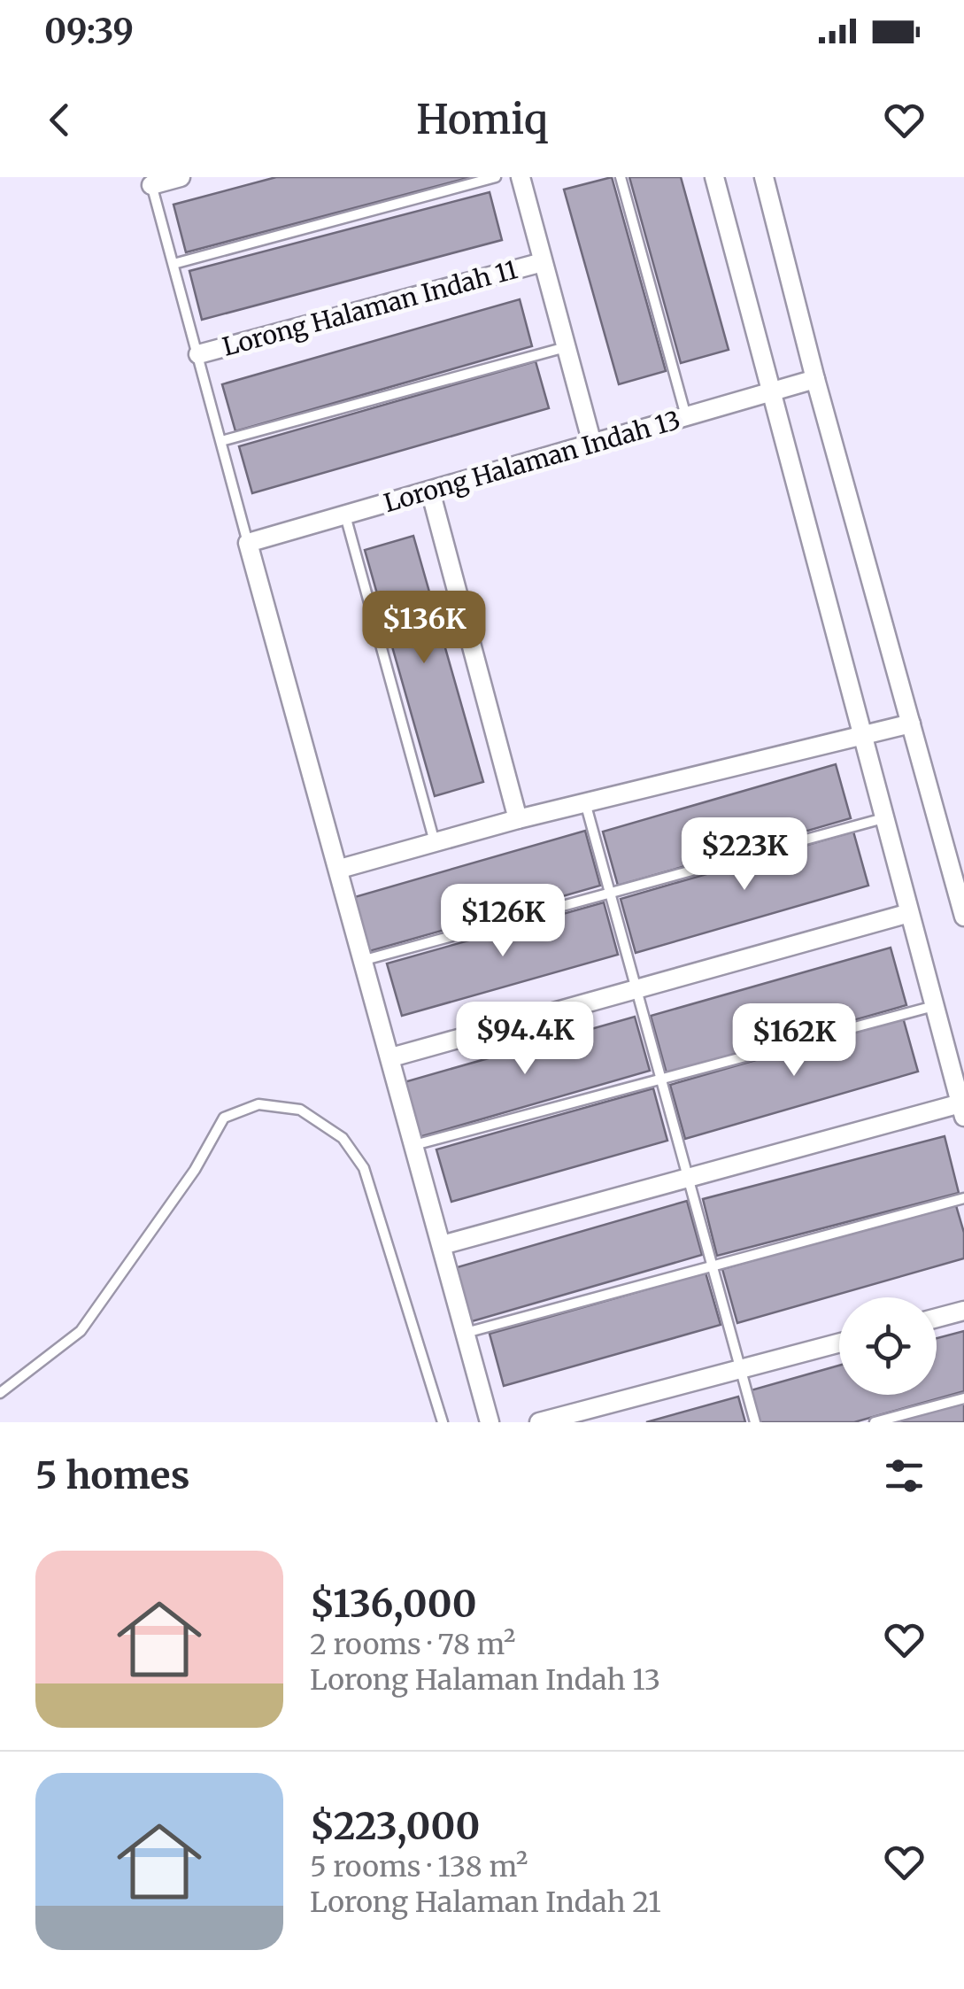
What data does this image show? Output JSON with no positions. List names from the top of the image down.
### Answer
{
  "streets": {
    "street": ["Lorong Halaman Indah 11", "Lorong Halaman Indah 13"]
  },
  "page": {
    "status": "09:39",
    "header": "Homiq",
    "price": [
      "$136K",
      "$223K",
      "$126K",
      "$94.4K",
      "$162K"
    ],
    "heading": "5 homes",
    "list": [
      {
        "name": "$136,000",
        "note": "2 rooms · 78 m² · Lorong Halaman Indah 13"
      },
      {
        "name": "$223,000",
        "note": "5 rooms · 138 m² · Lorong Halaman Indah 21"
      }
    ]
  }
}
